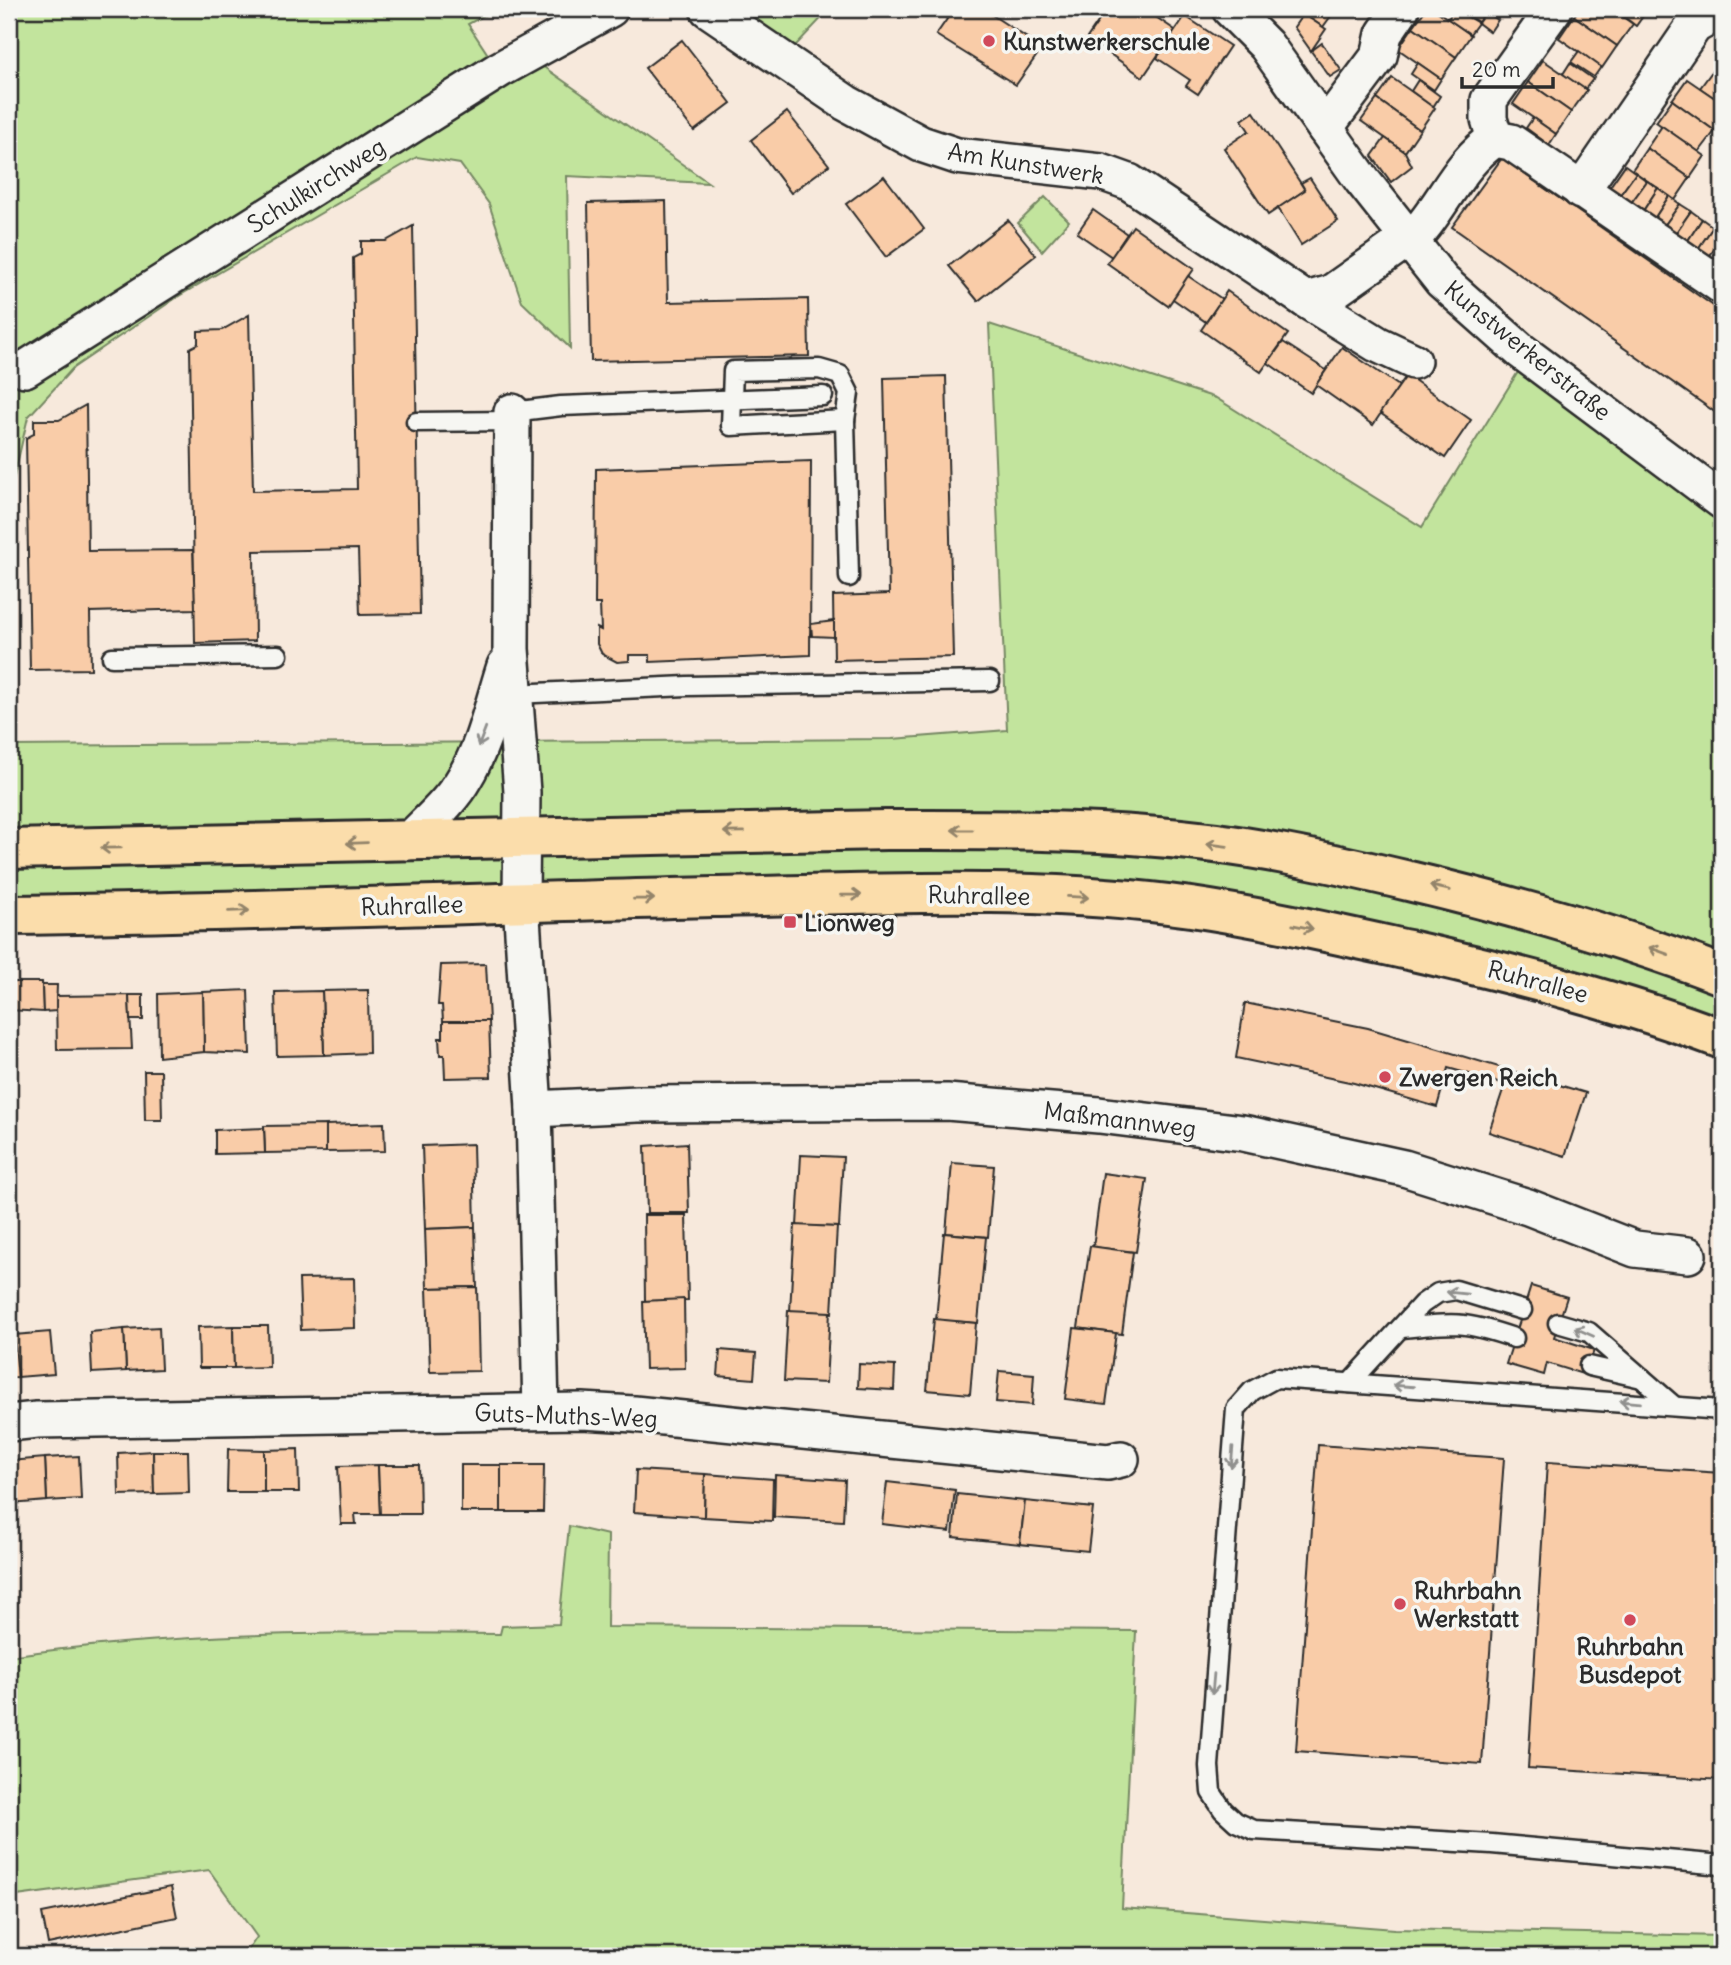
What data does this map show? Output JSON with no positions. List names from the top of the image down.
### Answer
{
  "streets": {
    "main road": ["Ruhrallee"],
    "street": [
      "Am Kunstwerk",
      "Schulkirchweg",
      "Kunstwerkerstraße",
      "Maßmannweg",
      "Guts-Muths-Weg"
    ]
  },
  "places": {
    "other": [
      "Kunstwerkerschule",
      "Zwergen Reich",
      "Ruhrbahn Werkstatt",
      "Ruhrbahn Busdepot"
    ],
    "transit": ["Lionweg"]
  },
  "scale_bar": "20 m"
}
